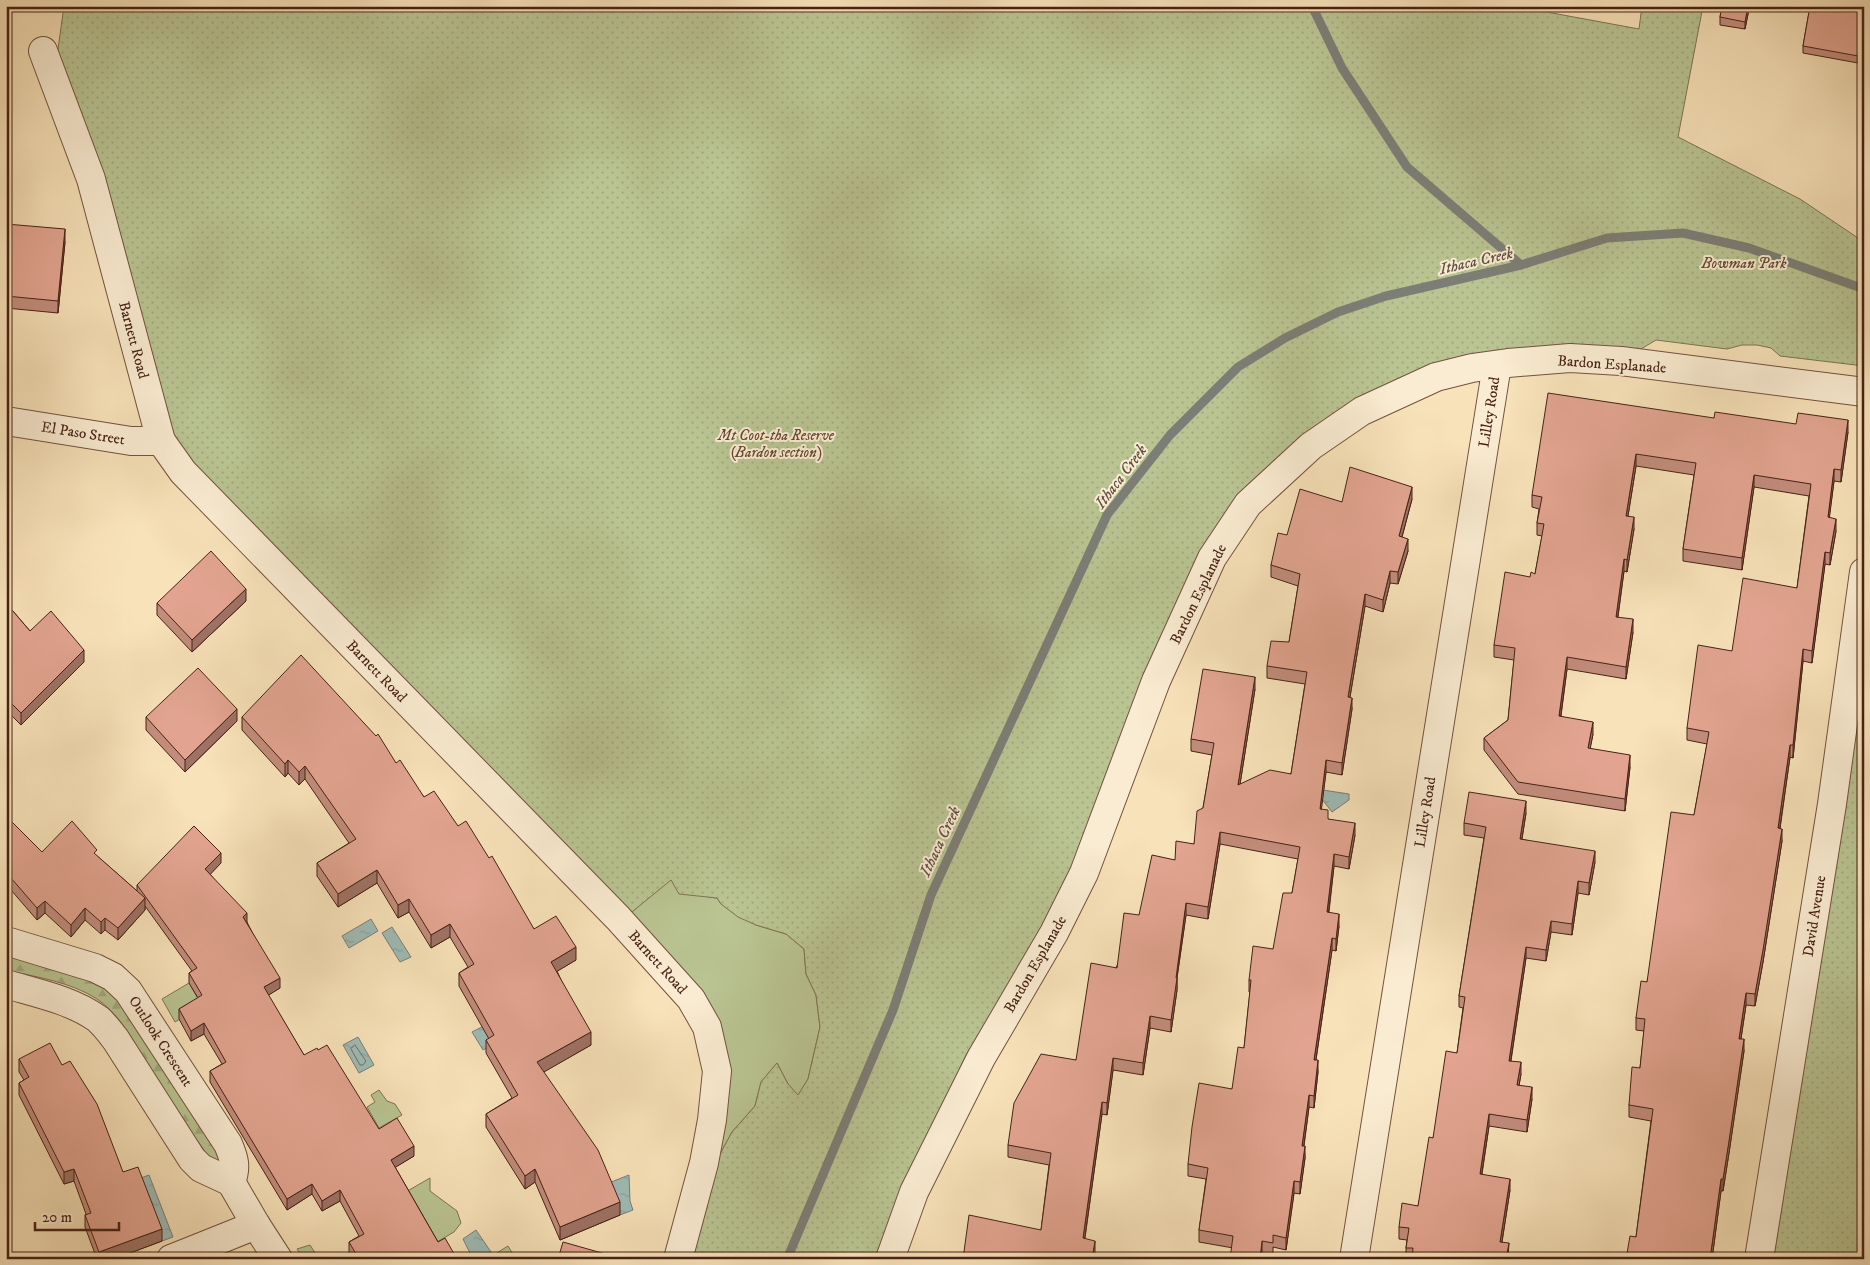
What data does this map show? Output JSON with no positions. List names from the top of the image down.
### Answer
{
  "streets": {
    "street": [
      "Barnett Road",
      "Bardon Esplanade",
      "Lilley Road",
      "El Paso Street",
      "David Avenue",
      "Outlook Crescent"
    ]
  },
  "crossings": [
    ["Barnett Road", "El Paso Street"],
    ["Bardon Esplanade", "Lilley Road"]
  ],
  "water": ["Ithaca Creek"],
  "parks": ["Bowman Park", "Mt Coot-tha Reserve (Bardon section)"],
  "scale_bar": "20 m"
}
